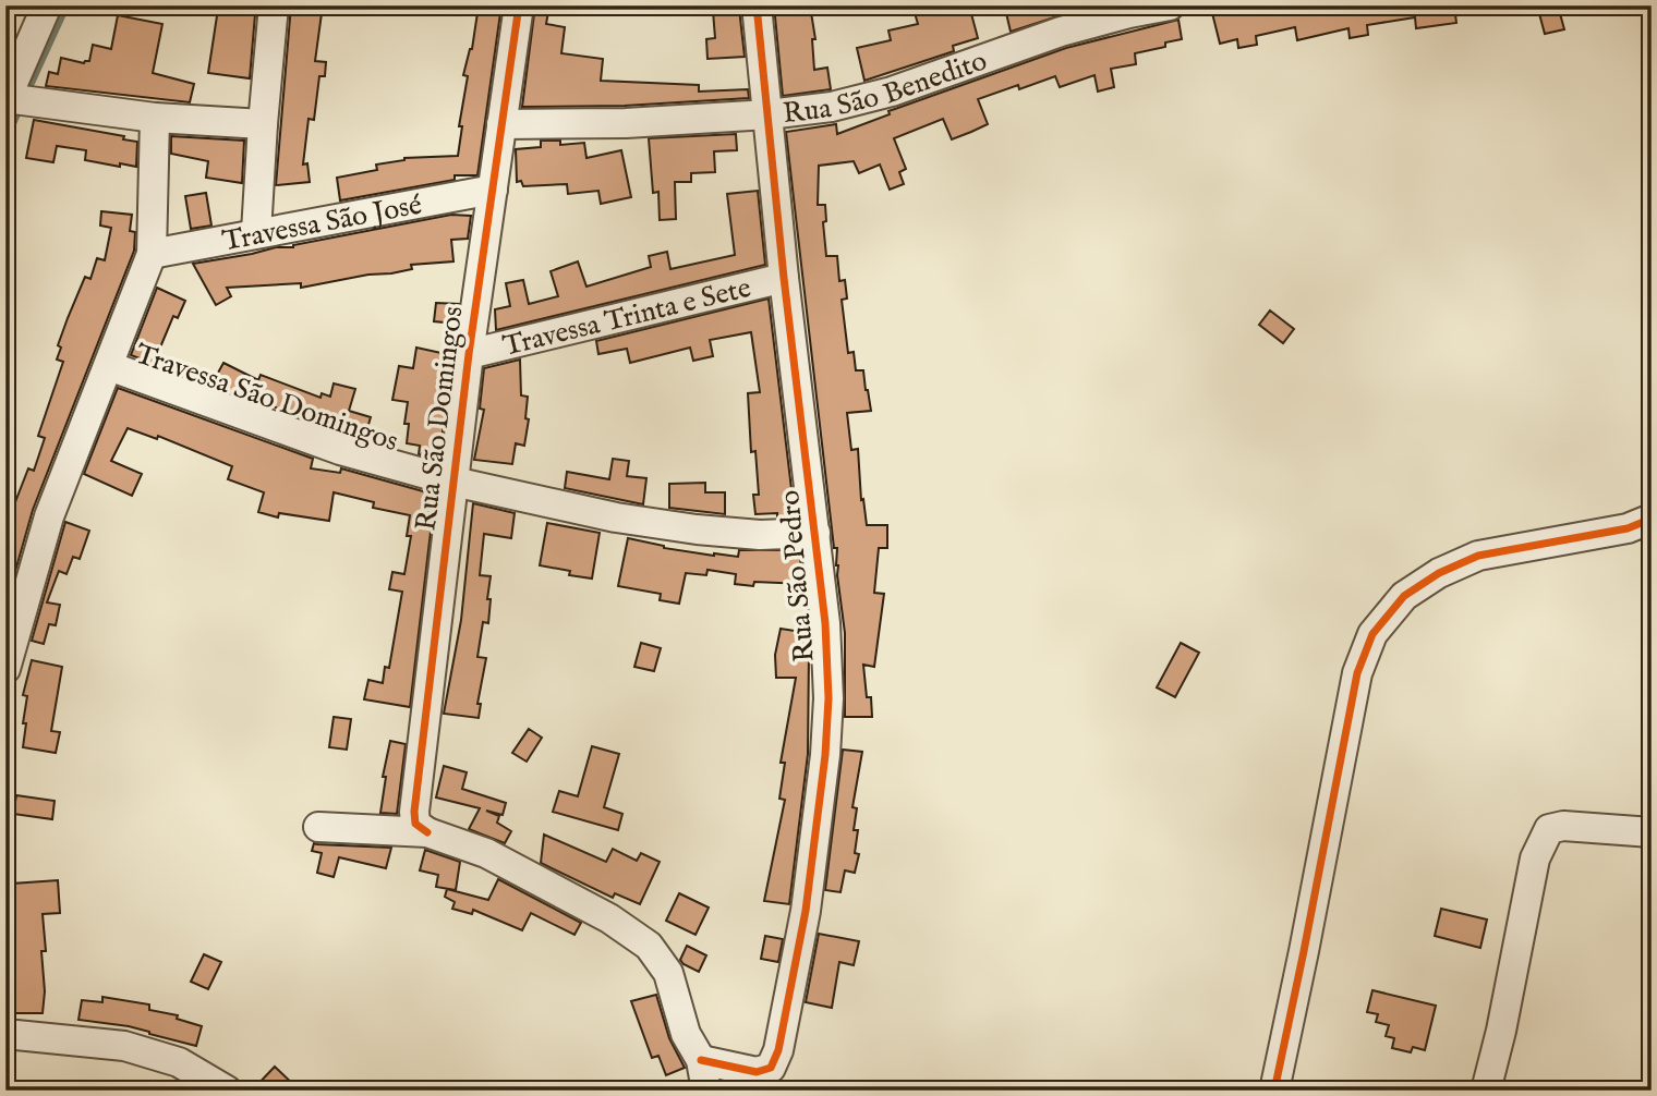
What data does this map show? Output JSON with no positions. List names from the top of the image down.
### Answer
{
  "streets": {
    "street": [
      "Rua São Benedito",
      "Travessa São José",
      "Travessa Trinta e Sete",
      "Travessa São Domingos",
      "Rua São Domingos",
      "Rua São Pedro"
    ]
  },
  "crossings": [
    ["Rua São Benedito", "Rua São Domingos"],
    ["Rua São Benedito", "Rua São Pedro"],
    ["Travessa São José", "Rua São Domingos"],
    ["Travessa Trinta e Sete", "Rua São Domingos"],
    ["Travessa Trinta e Sete", "Rua São Pedro"],
    ["Travessa São Domingos", "Rua São Domingos"],
    ["Travessa São Domingos", "Rua São Pedro"]
  ]
}
